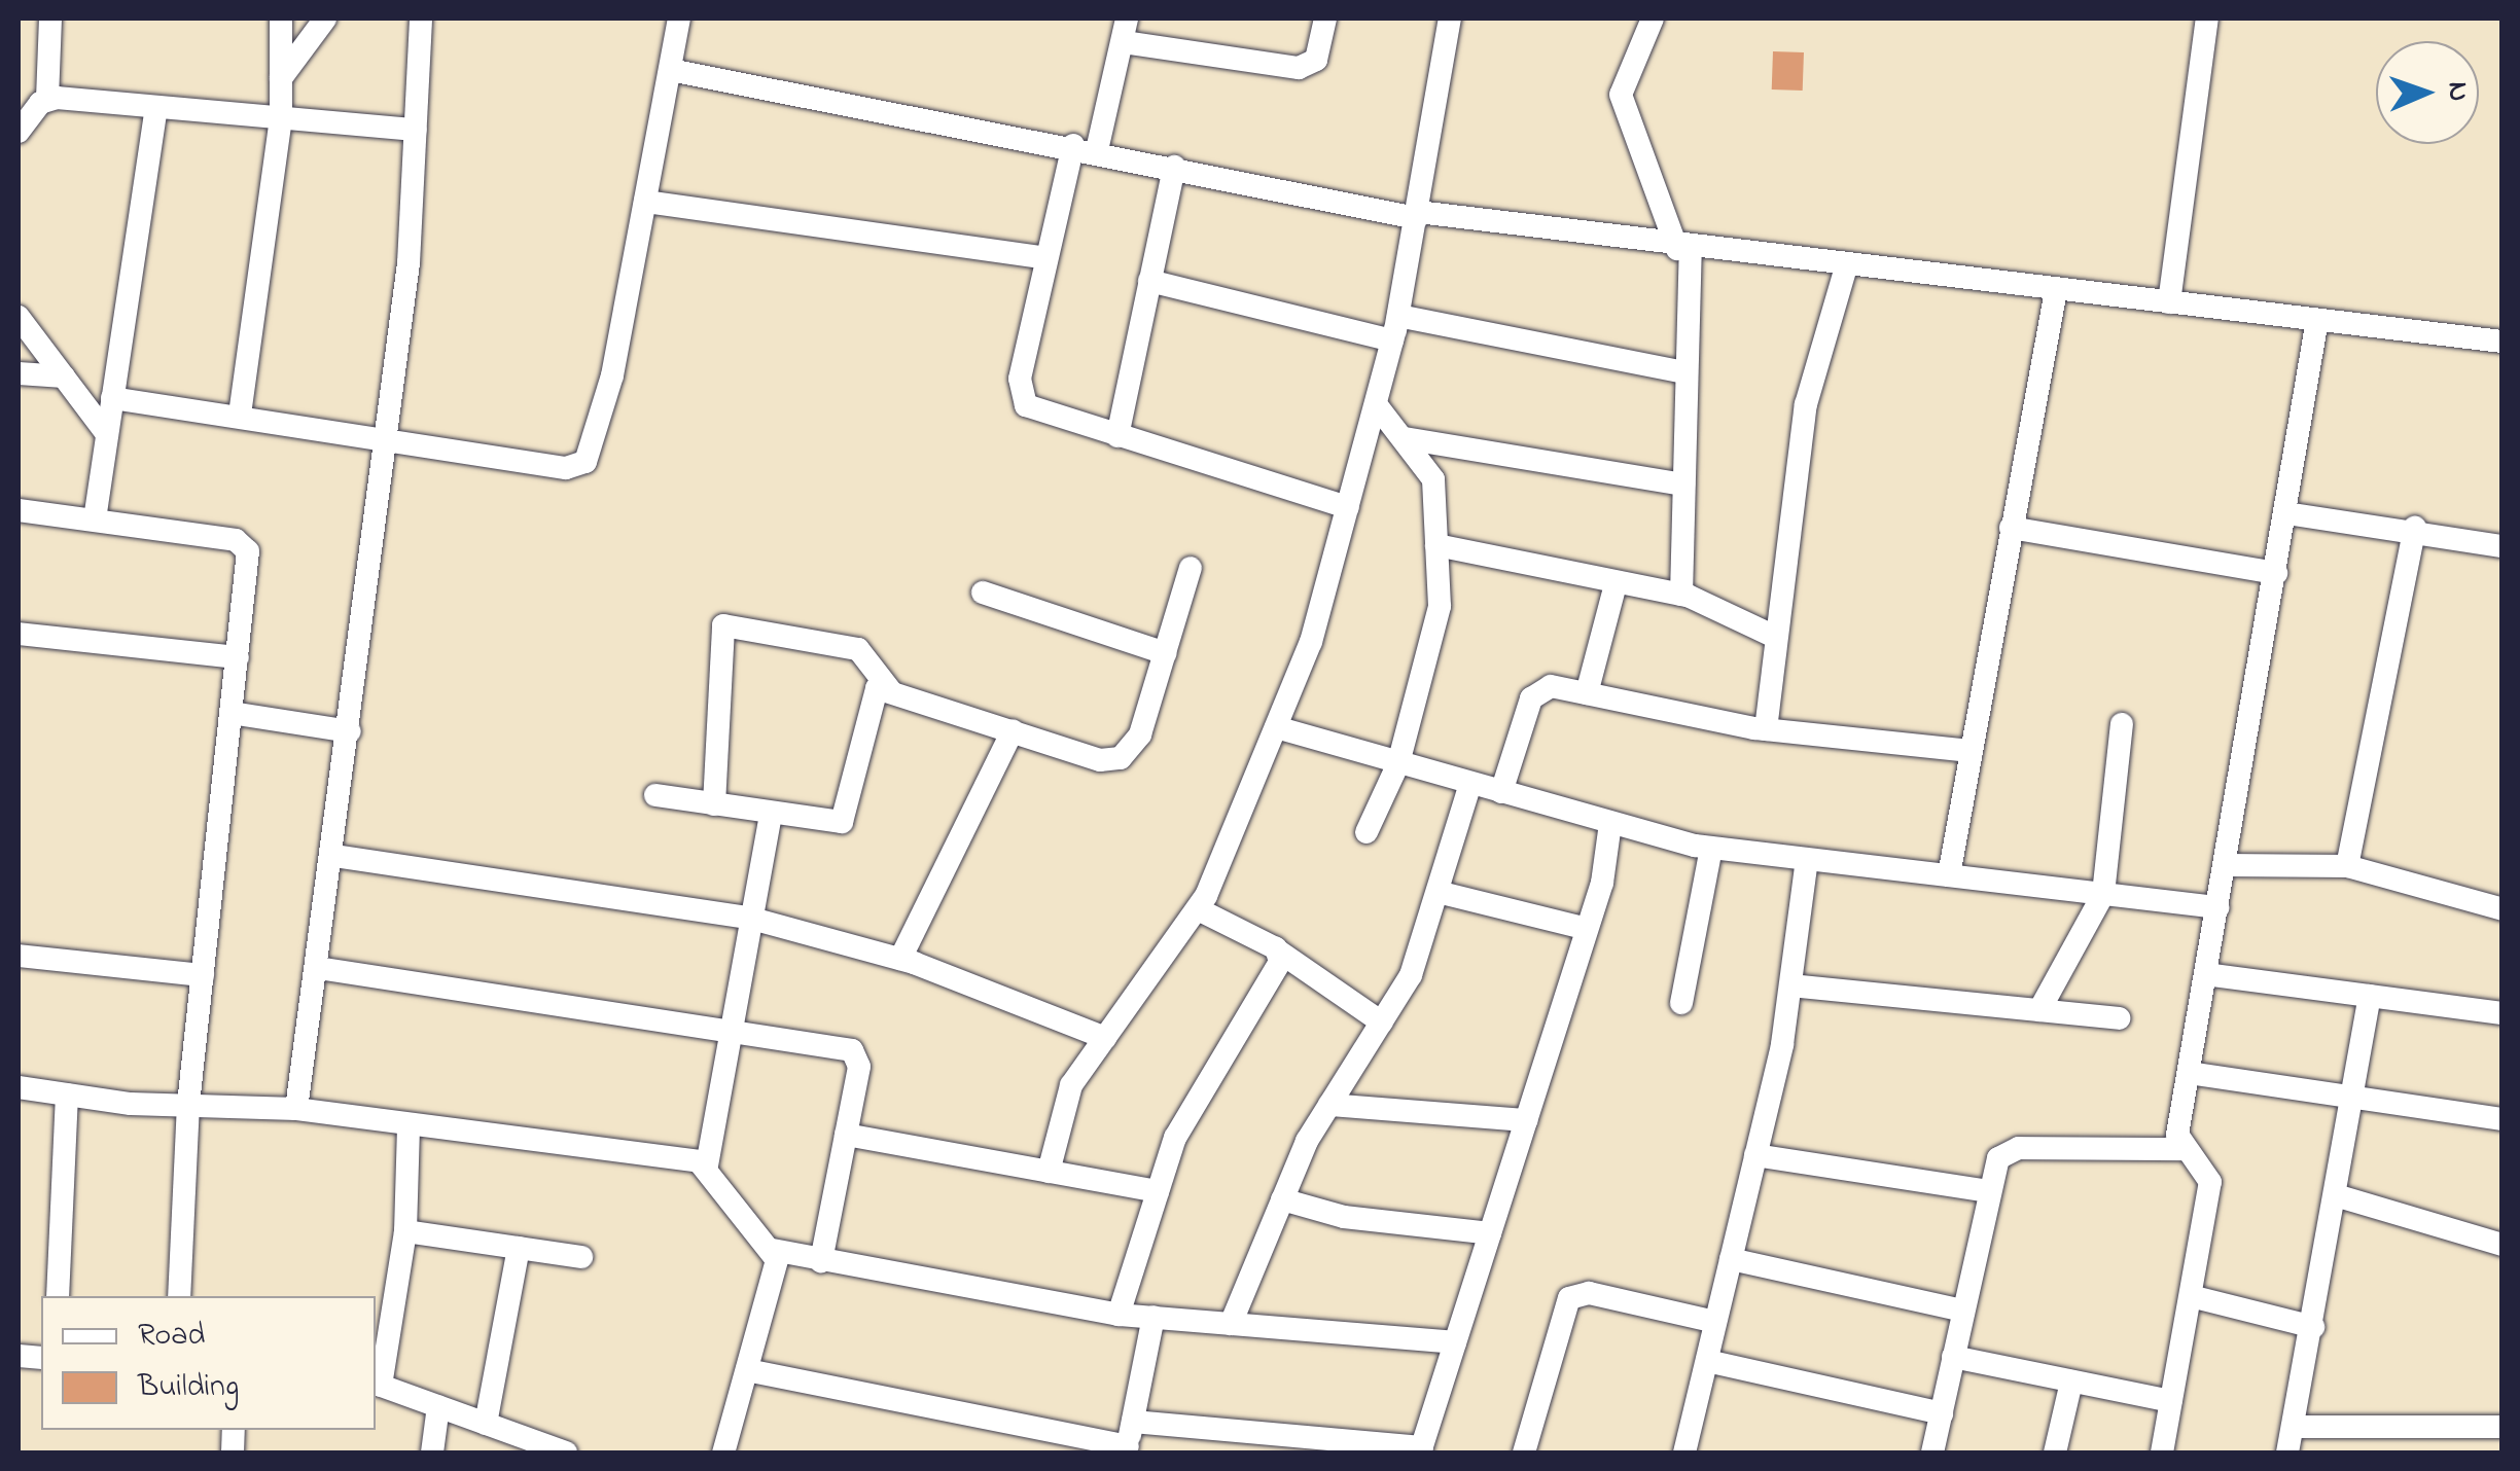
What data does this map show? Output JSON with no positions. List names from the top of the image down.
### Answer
{
  "legend": ["Road", "Building"],
  "north": "right"
}
